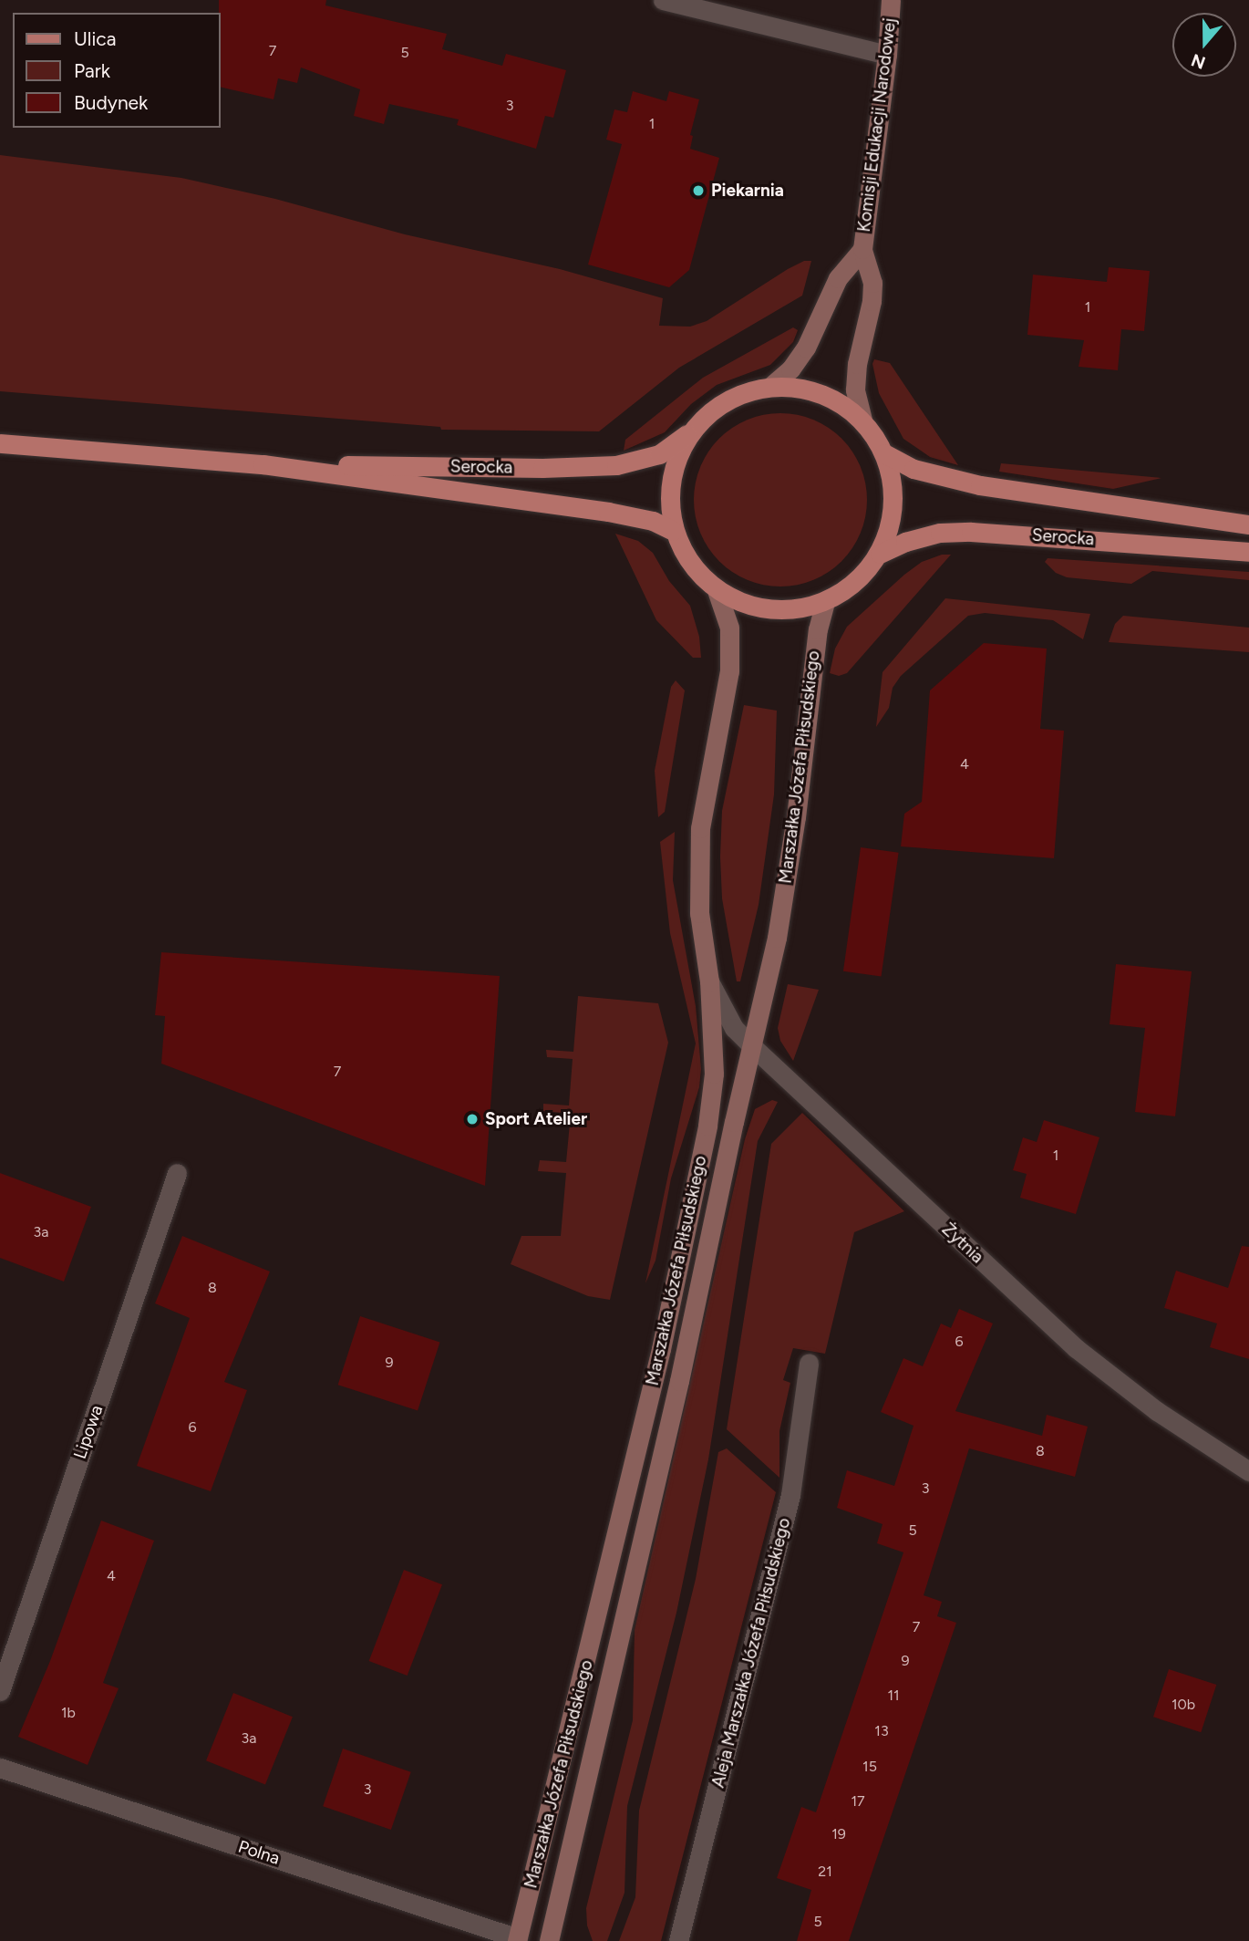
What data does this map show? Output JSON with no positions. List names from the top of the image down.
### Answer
{
  "streets": {
    "main road": ["Komisji Edukacji Narodowej", "Serocka", "Marszałka Józefa Piłsudskiego"],
    "street": [
      "Żytnia",
      "Lipowa",
      "Aleja Marszałka Józefa Piłsudskiego",
      "Polna"
    ]
  },
  "crossings": [
    ["Komisji Edukacji Narodowej", "Serocka"],
    ["Komisji Edukacji Narodowej", "Marszałka Józefa Piłsudskiego"],
    ["Serocka", "Marszałka Józefa Piłsudskiego"],
    ["Marszałka Józefa Piłsudskiego", "Żytnia"],
    ["Marszałka Józefa Piłsudskiego", "Polna"]
  ],
  "places": ["Piekarnia", "Sport Atelier"],
  "house_numbers": [
    "7",
    "5",
    "3",
    "1",
    "1",
    "4",
    "7",
    "1",
    "3a",
    "8",
    "6",
    "9",
    "6",
    "8",
    "3",
    "5",
    "4",
    "7",
    "9",
    "11",
    "10b",
    "1b",
    "13",
    "3a",
    "15",
    "3",
    "17",
    "19",
    "21",
    "5"
  ],
  "legend": ["Ulica", "Park", "Budynek"],
  "north": "bottom"
}
